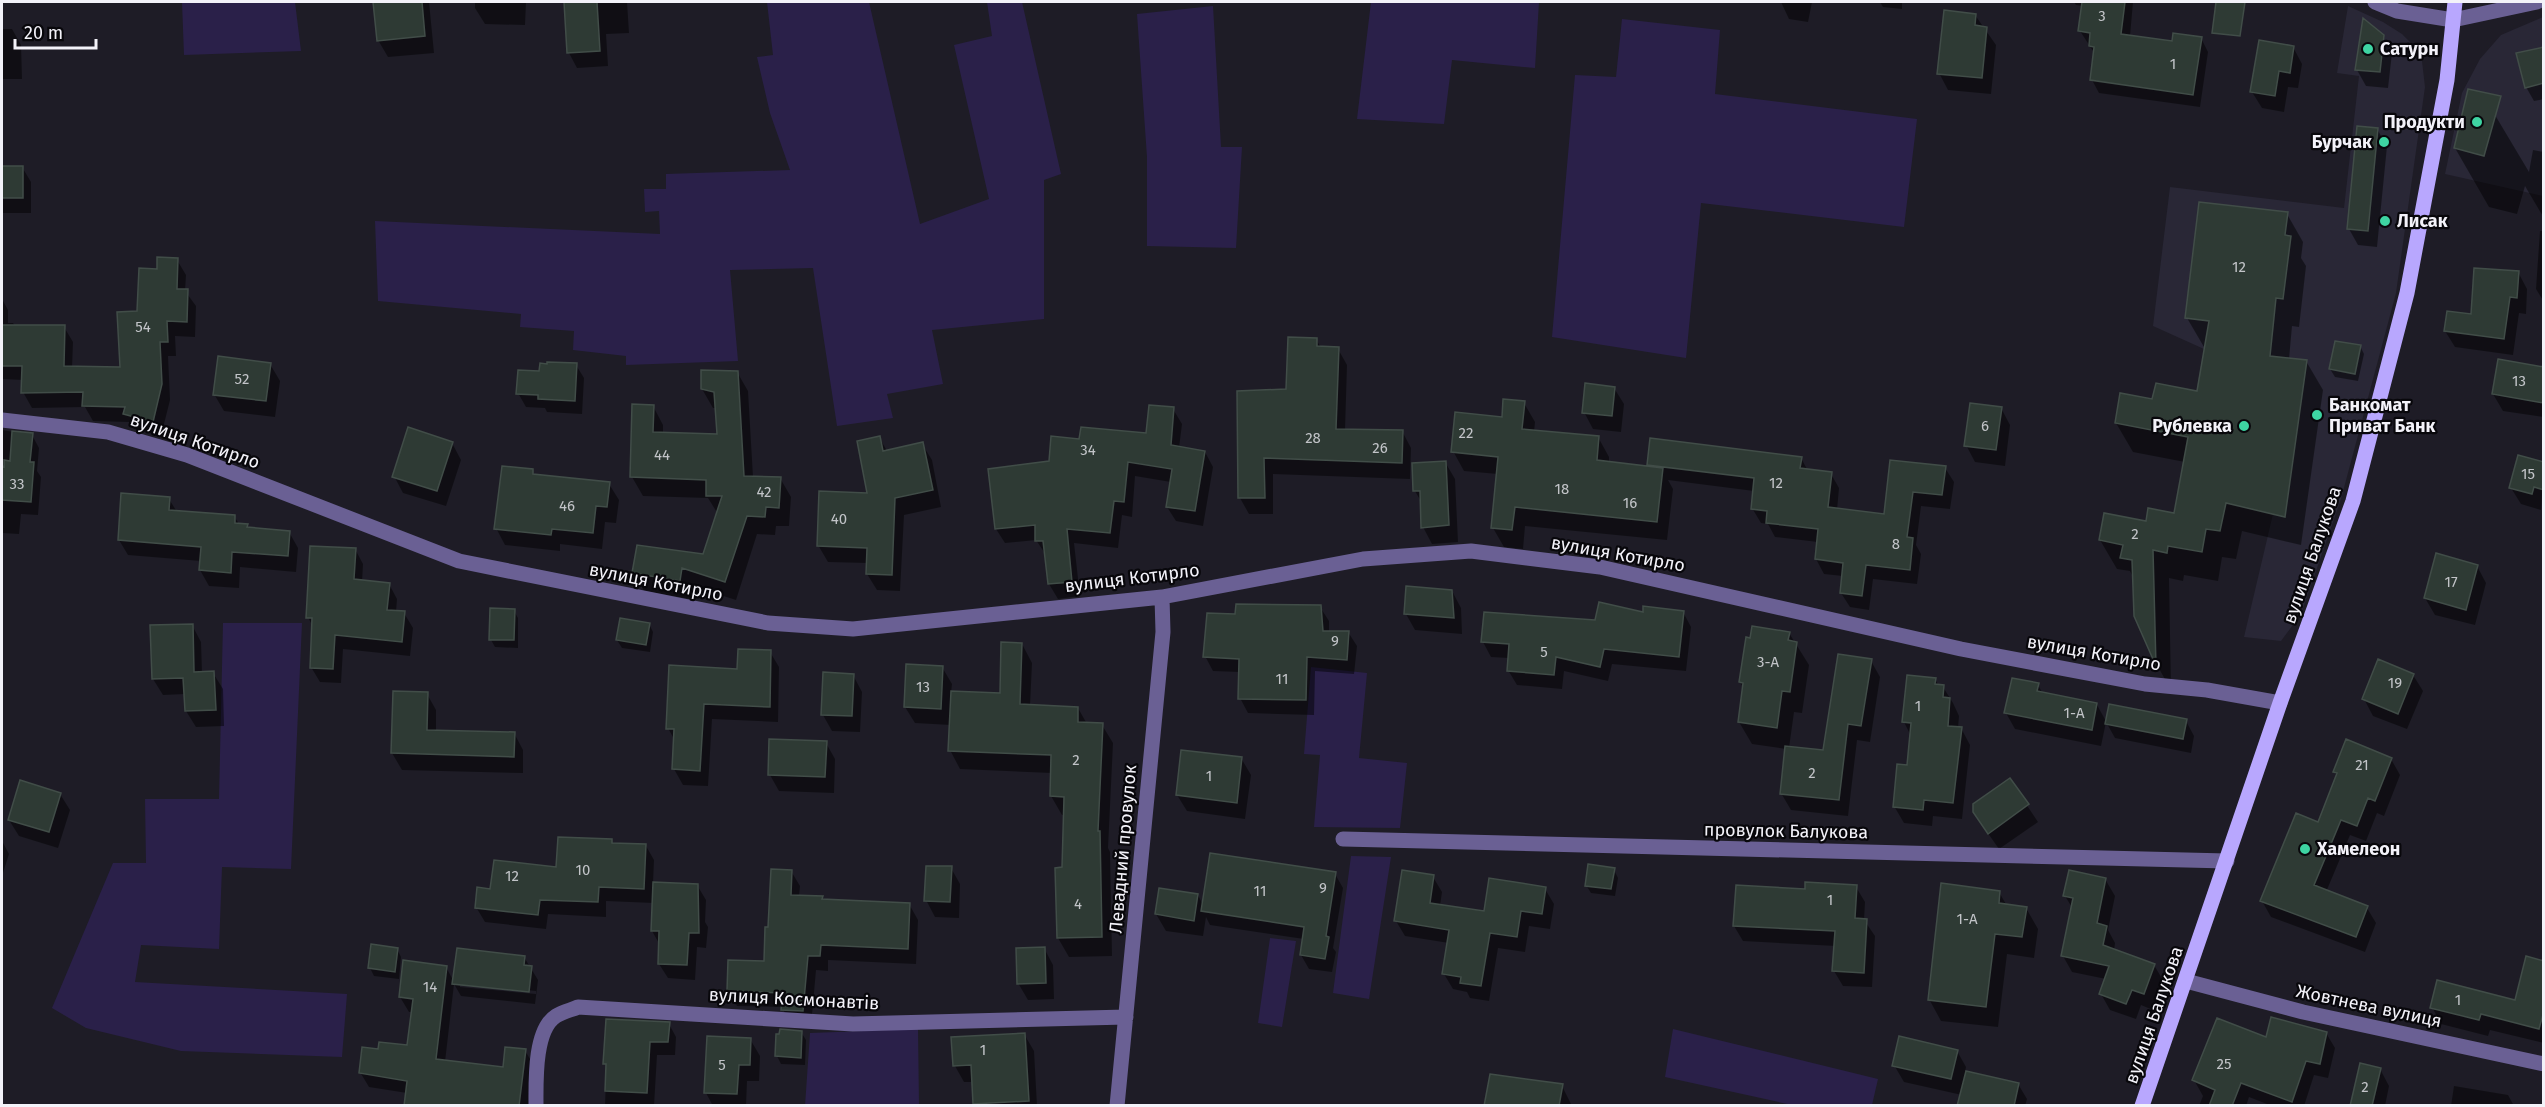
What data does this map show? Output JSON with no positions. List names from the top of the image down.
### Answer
{
  "streets": {
    "main road": ["вулиця Балукова"],
    "street": [
      "вулиця Котирло",
      "провулок Балукова",
      "Левадний провулок",
      "вулиця Космонавтів",
      "Жовтнева вулиця"
    ]
  },
  "crossings": [
    ["вулиця Котирло", "вулиця Балукова"],
    ["вулиця Котирло", "Левадний провулок"],
    ["вулиця Балукова", "провулок Балукова"],
    ["вулиця Балукова", "Жовтнева вулиця"],
    ["Левадний провулок", "вулиця Космонавтів"]
  ],
  "places": [
    "Сатурн",
    "Продукти",
    "Бурчак",
    "Лисак",
    "Банкомат Приват Банк",
    "Рублевка",
    "Хамелеон"
  ],
  "house_numbers": [
    "3",
    "1",
    "12",
    "54",
    "52",
    "13",
    "6",
    "22",
    "28",
    "26",
    "34",
    "44",
    "15",
    "12",
    "33",
    "18",
    "42",
    "16",
    "46",
    "40",
    "2",
    "8",
    "17",
    "9",
    "5",
    "3-А",
    "11",
    "19",
    "13",
    "1",
    "1-А",
    "2",
    "21",
    "2",
    "1",
    "10",
    "12",
    "9",
    "11",
    "1",
    "4",
    "1-А",
    "14",
    "1",
    "1",
    "25",
    "5",
    "2"
  ],
  "scale_bar": "20 m"
}
